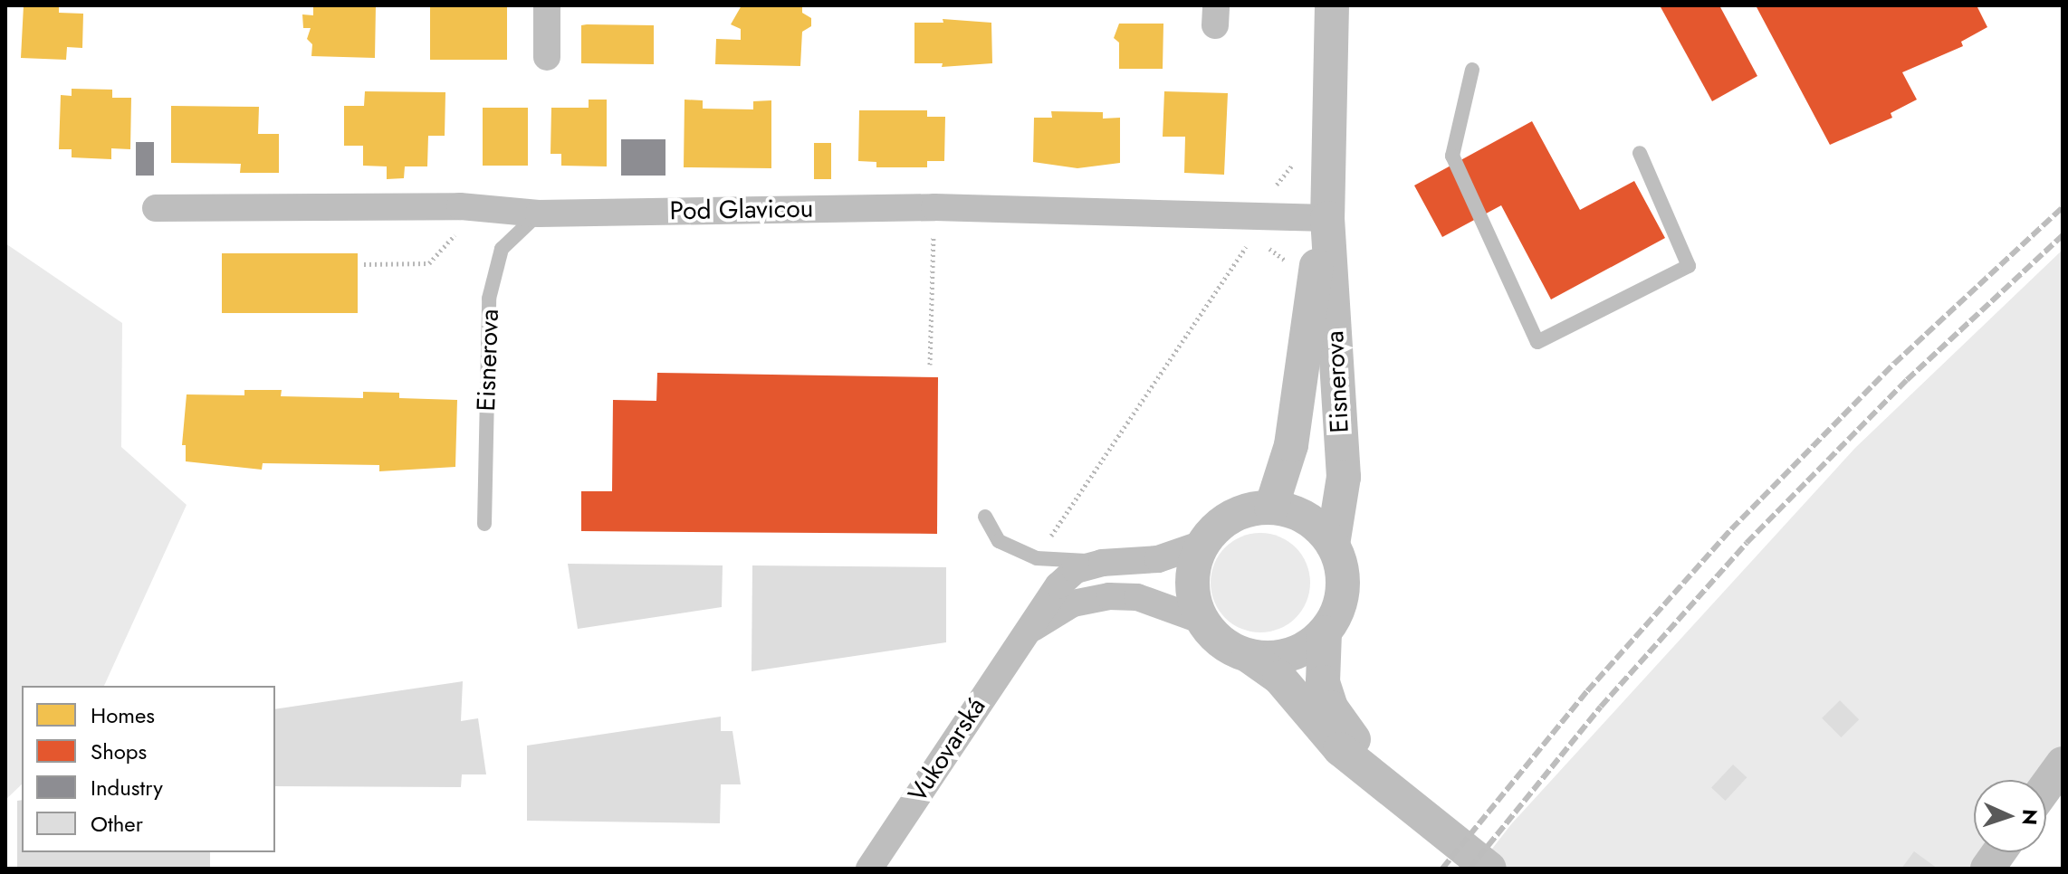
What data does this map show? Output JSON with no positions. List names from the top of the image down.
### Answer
{
  "streets": {
    "street": ["Pod Glavicou", "Eisnerova", "Vukovarská"]
  },
  "crossings": [
    ["Pod Glavicou", "Eisnerova"],
    ["Eisnerova", "Vukovarská"]
  ],
  "legend": [
    "Homes",
    "Shops",
    "Industry",
    "Other"
  ],
  "north": "right"
}
